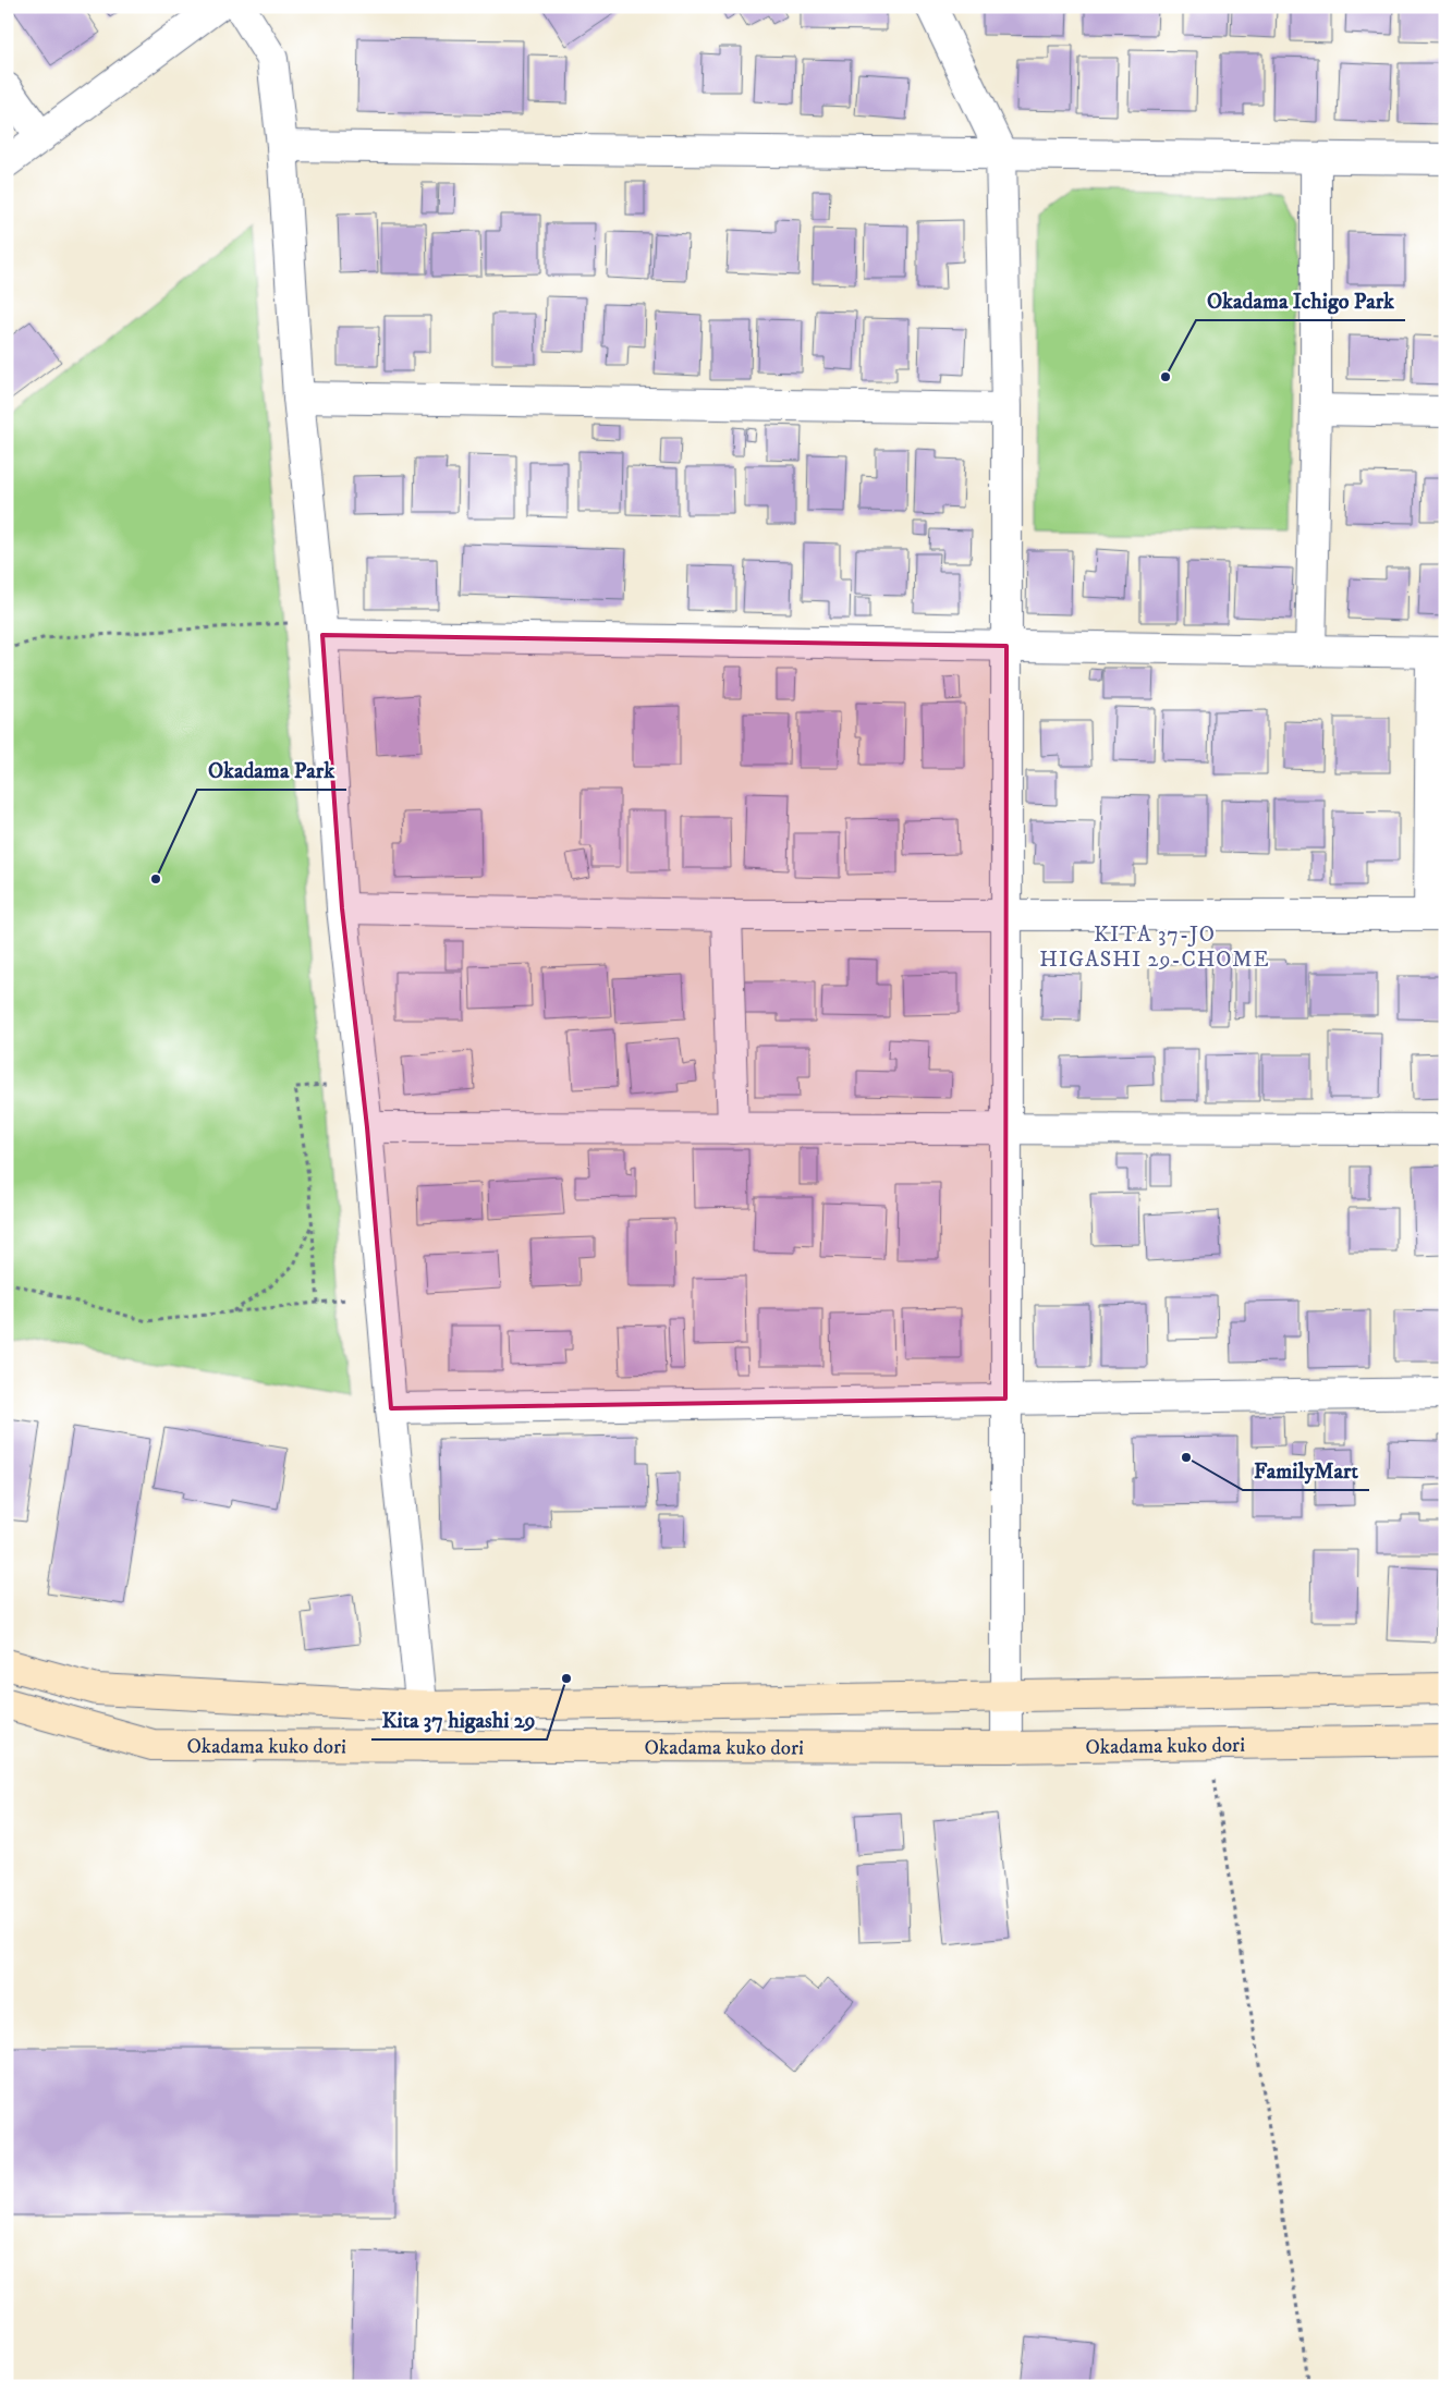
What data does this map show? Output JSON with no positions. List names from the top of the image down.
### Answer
{
  "streets": {
    "main road": ["Okadama kuko dori"]
  },
  "districts": ["KITA 37-JO HIGASHI 29-CHOME"],
  "places": [
    "Okadama Ichigo Park",
    "Okadama Park",
    "FamilyMart",
    "Kita 37 higashi 29"
  ]
}
